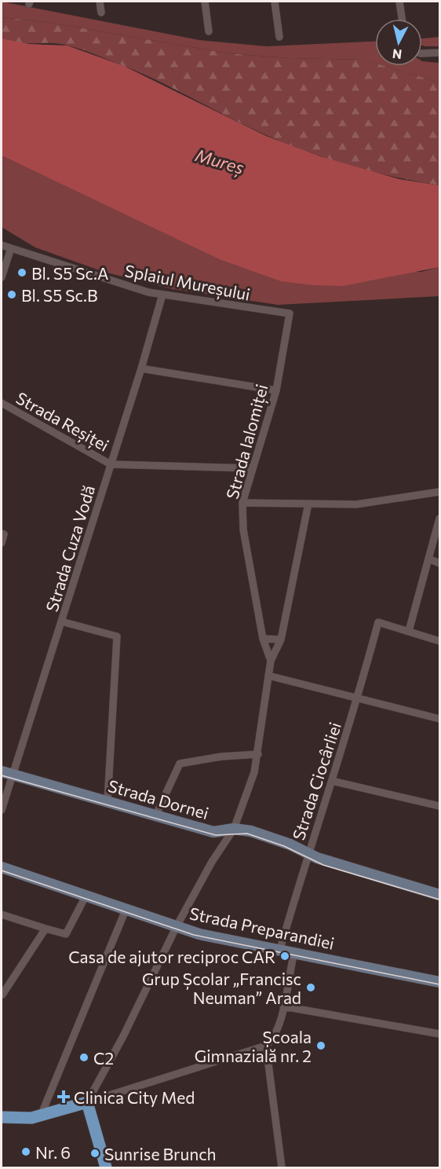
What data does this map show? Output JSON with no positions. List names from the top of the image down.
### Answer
{
  "streets": {
    "main road": ["Strada Dornei", "Strada Preparandiei"],
    "street": [
      "Splaiul Mureșului",
      "Strada Reșiței",
      "Strada Ialomiței",
      "Strada Cuza Vodă",
      "Strada Ciocârliei"
    ]
  },
  "crossings": [
    ["Splaiul Mureșului", "Strada Ialomiței"],
    ["Splaiul Mureșului", "Strada Cuza Vodă"],
    ["Strada Reșiței", "Strada Ialomiței"],
    ["Strada Reșiței", "Strada Cuza Vodă"],
    ["Strada Cuza Vodă", "Strada Dornei"],
    ["Strada Ciocârliei", "Strada Dornei"],
    ["Strada Ciocârliei", "Strada Preparandiei"]
  ],
  "water": ["Mureș"],
  "places": {
    "other": [
      "Bl. S5 Sc.A",
      "Bl. S5 Sc.B",
      "Casa de ajutor reciproc CAR",
      "Grup Școlar „Francisc Neuman” Arad",
      "Școala Gimnazială nr. 2",
      "C2",
      "Nr. 6",
      "Sunrise Brunch"
    ],
    "health": ["Clinica City Med"]
  },
  "north": "bottom"
}
